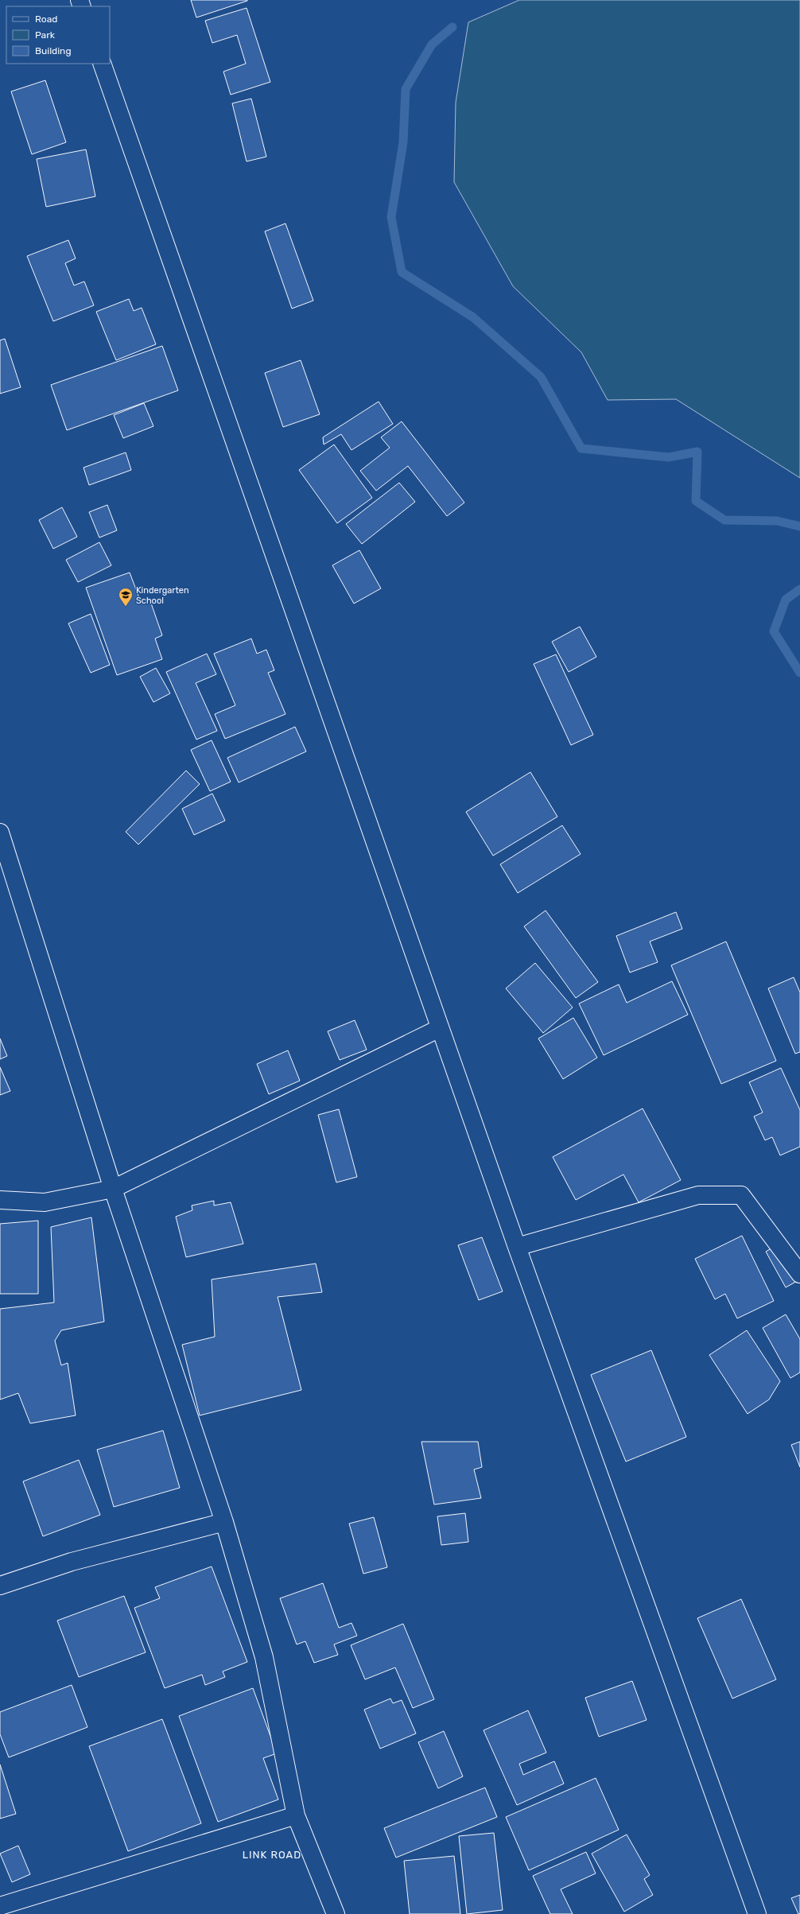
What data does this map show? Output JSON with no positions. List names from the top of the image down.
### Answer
{
  "districts": ["LINK ROAD"],
  "places": {
    "school or university": ["Kindergarten School"]
  },
  "legend": ["Road", "Park", "Building"]
}
